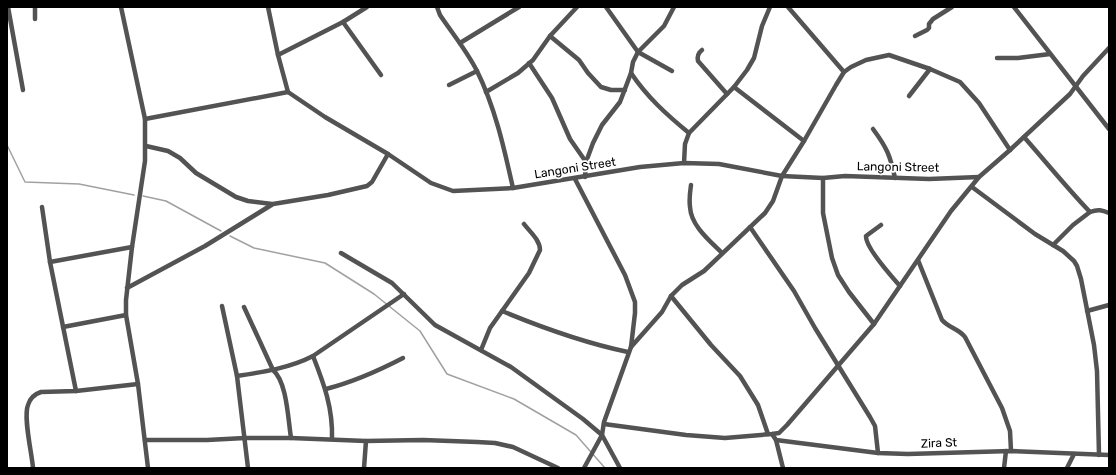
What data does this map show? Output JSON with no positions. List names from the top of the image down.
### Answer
{
  "streets": {
    "street": ["Langoni Street", "Zira St"]
  }
}
